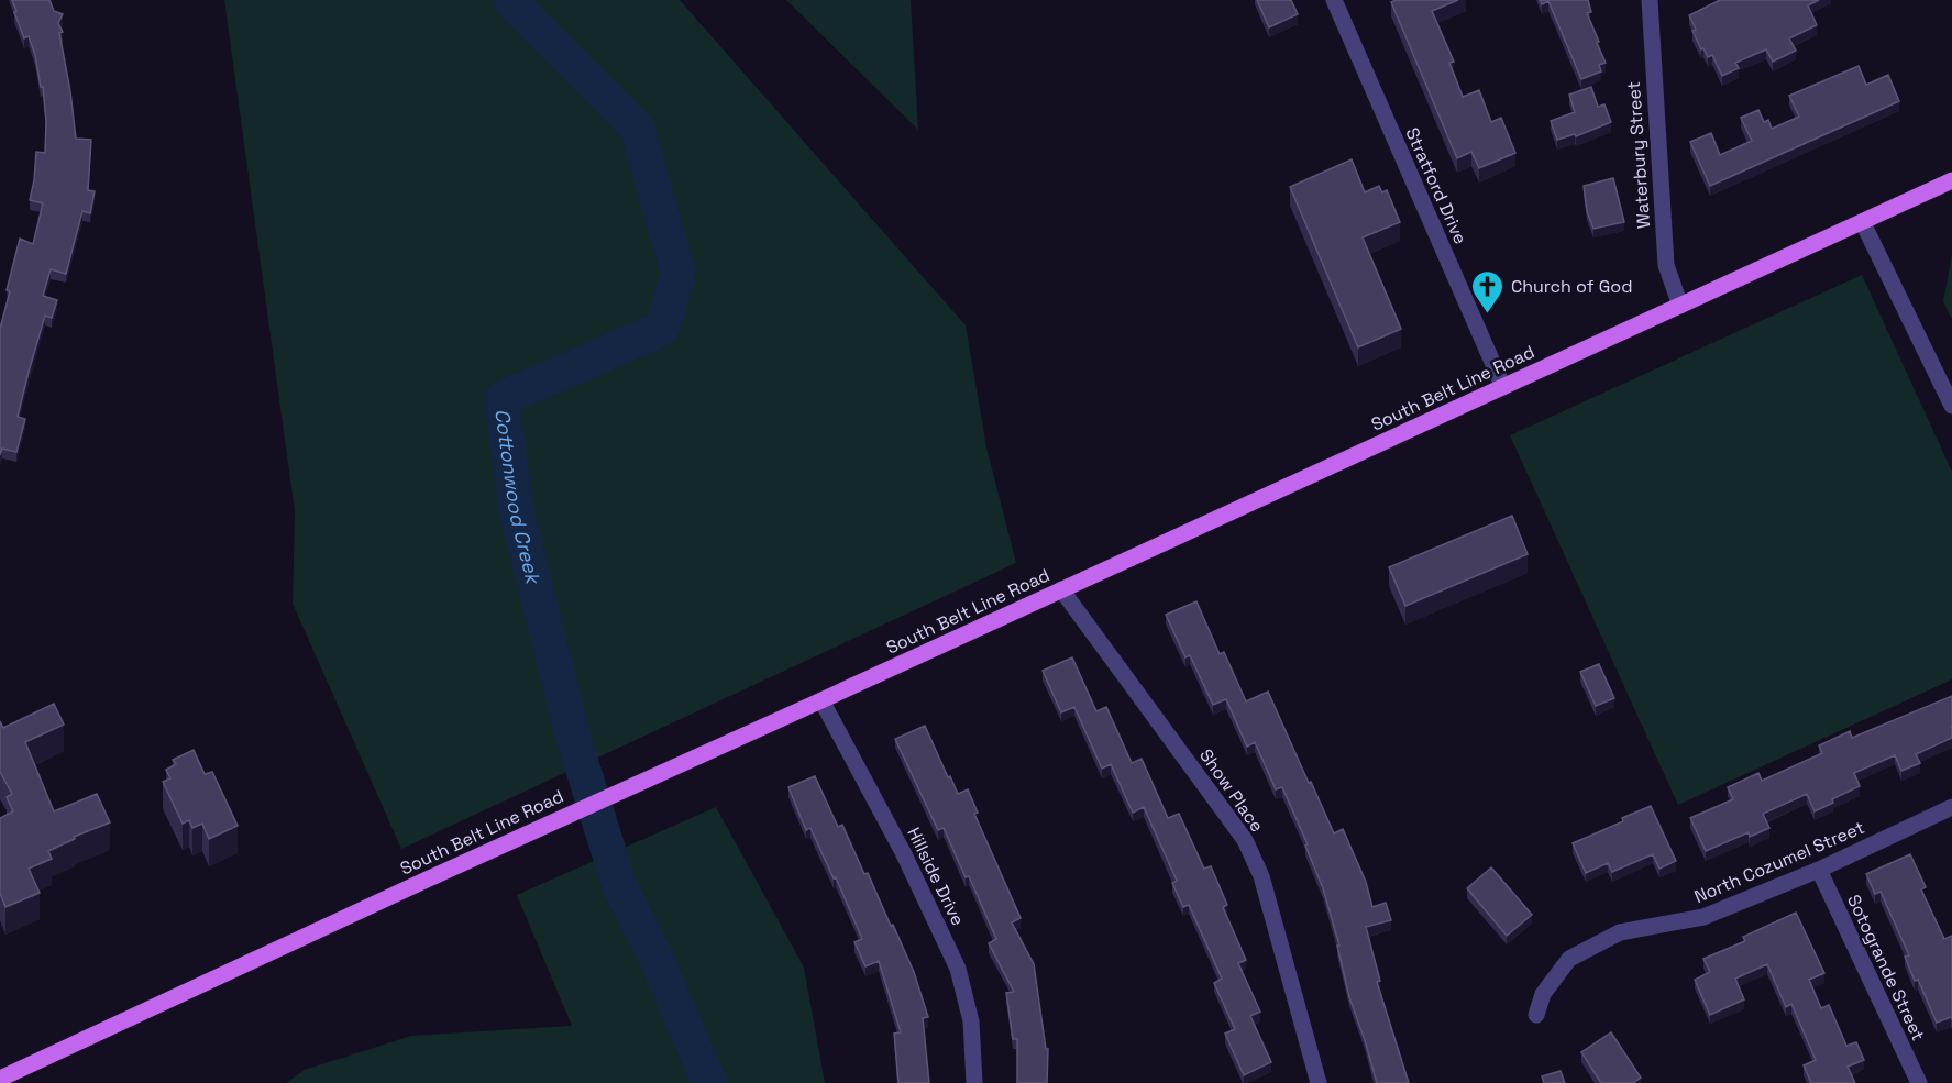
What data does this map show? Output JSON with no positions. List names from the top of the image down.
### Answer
{
  "streets": {
    "main road": ["South Belt Line Road"],
    "street": [
      "Waterbury Street",
      "Stratford Drive",
      "Show Place",
      "North Cozumel Street",
      "Hillside Drive",
      "Sotogrande Street"
    ]
  },
  "crossings": [
    ["Waterbury Street", "South Belt Line Road"],
    ["Stratford Drive", "South Belt Line Road"],
    ["South Belt Line Road", "Show Place"],
    ["South Belt Line Road", "Hillside Drive"],
    ["North Cozumel Street", "Sotogrande Street"]
  ],
  "water": ["Cottonwood Creek"],
  "places": {
    "church": ["Church of God"]
  }
}
